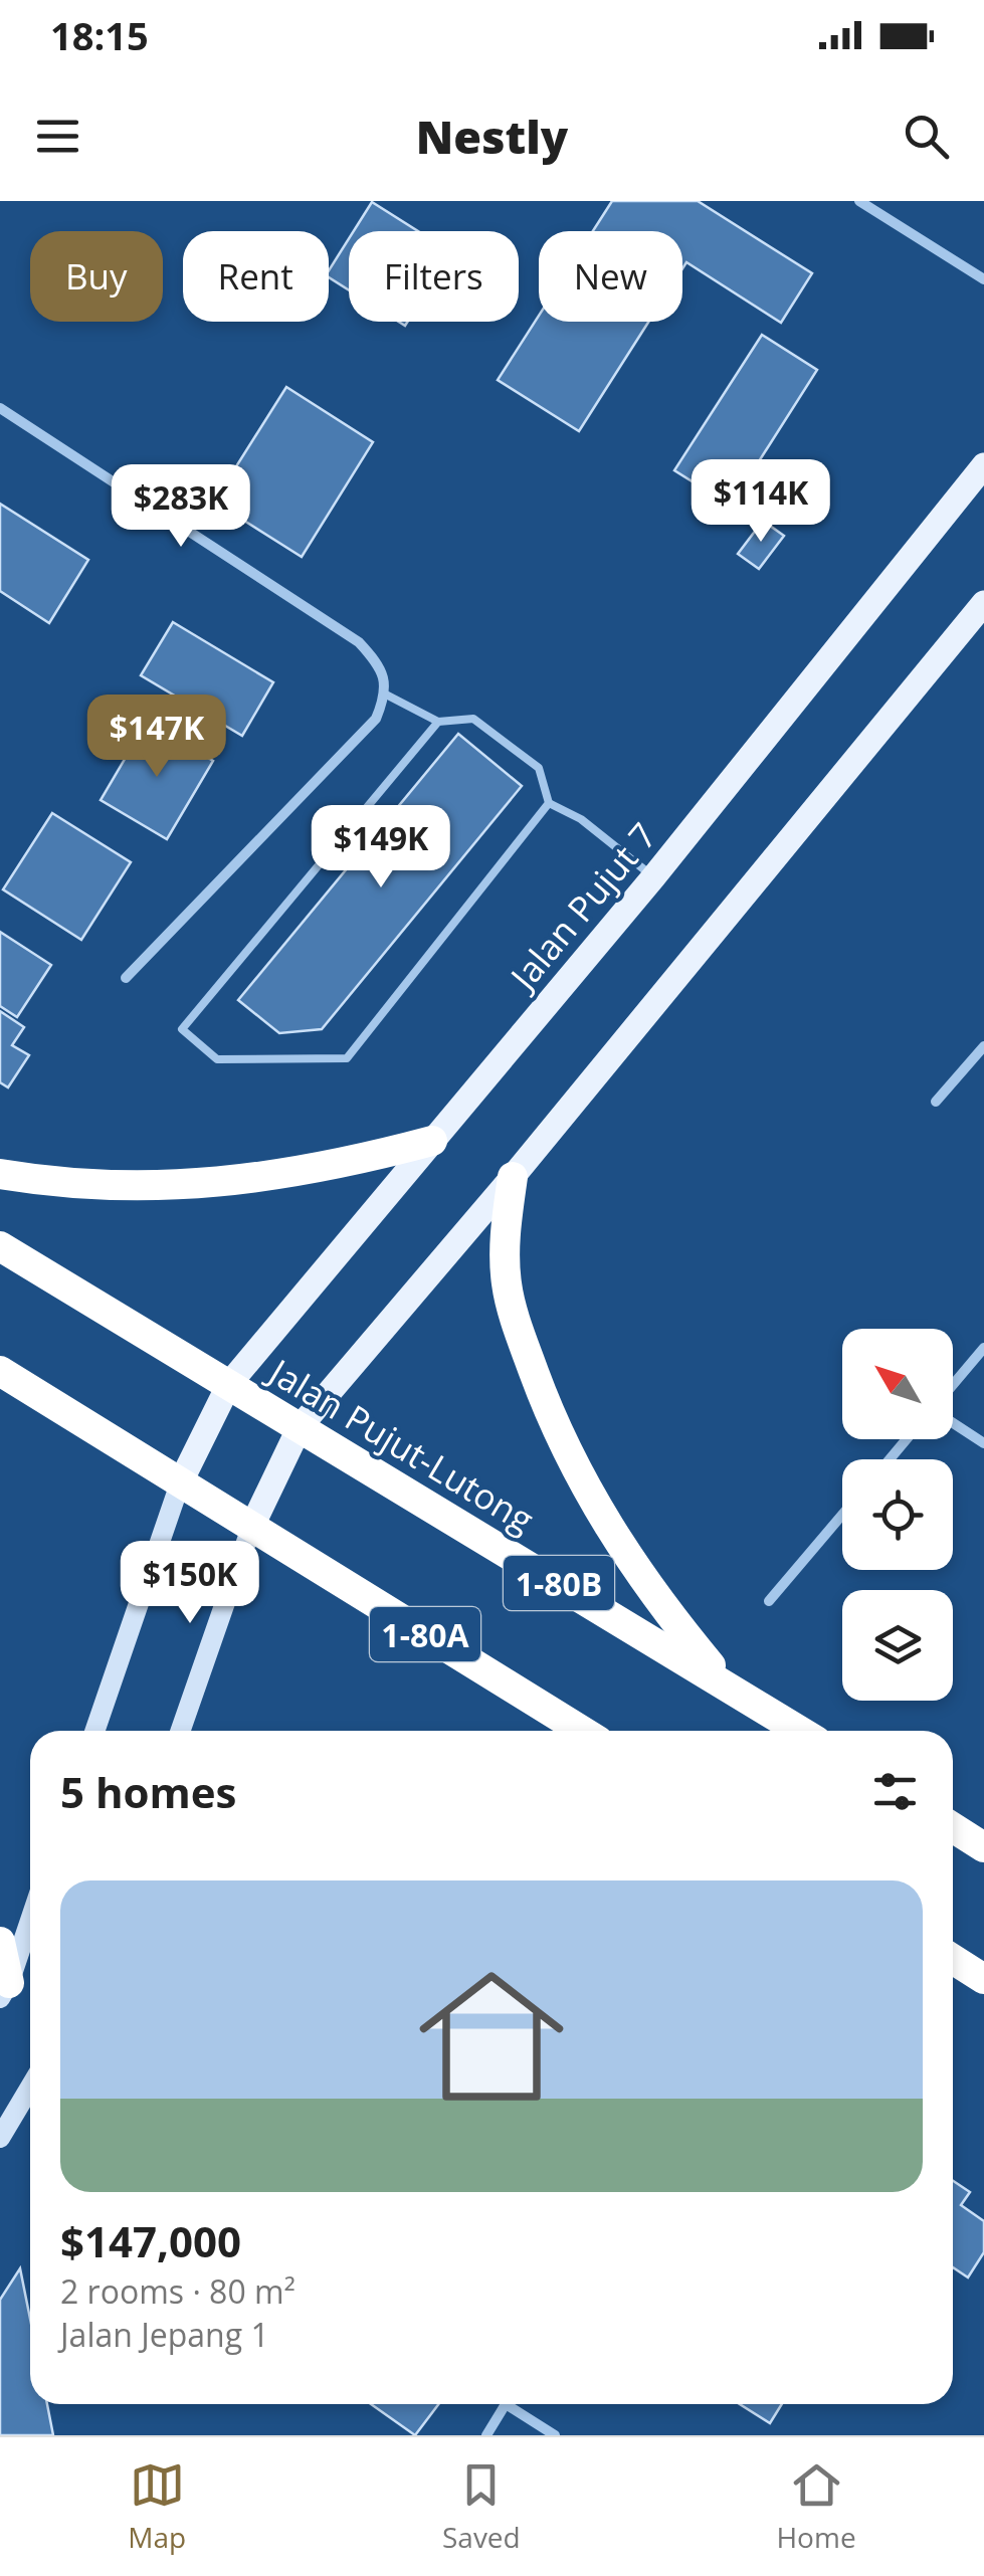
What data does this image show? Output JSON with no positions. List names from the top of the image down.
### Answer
{
  "streets": {
    "highway": ["Jalan Pujut-Lutong", "1-80B", "1-80A"],
    "main road": ["Jalan Pujut 7"]
  },
  "crossings": [
    ["Jalan Pujut 7", "Jalan Pujut-Lutong"],
    ["Jalan Pujut 7", "1-80A"]
  ],
  "north": "top left",
  "page": {
    "status": "18:15",
    "header": "Nestly",
    "chip": [
      "Buy",
      "Rent",
      "Filters",
      "New"
    ],
    "price": [
      "$114K",
      "$283K",
      "$147K",
      "$149K",
      "$150K"
    ],
    "heading": "5 homes",
    "list": [
      {
        "name": "$147,000",
        "note": "2 rooms · 80 m² · Jalan Jepang 1"
      }
    ],
    "tabs": ["Map", "Saved", "Home"]
  }
}
